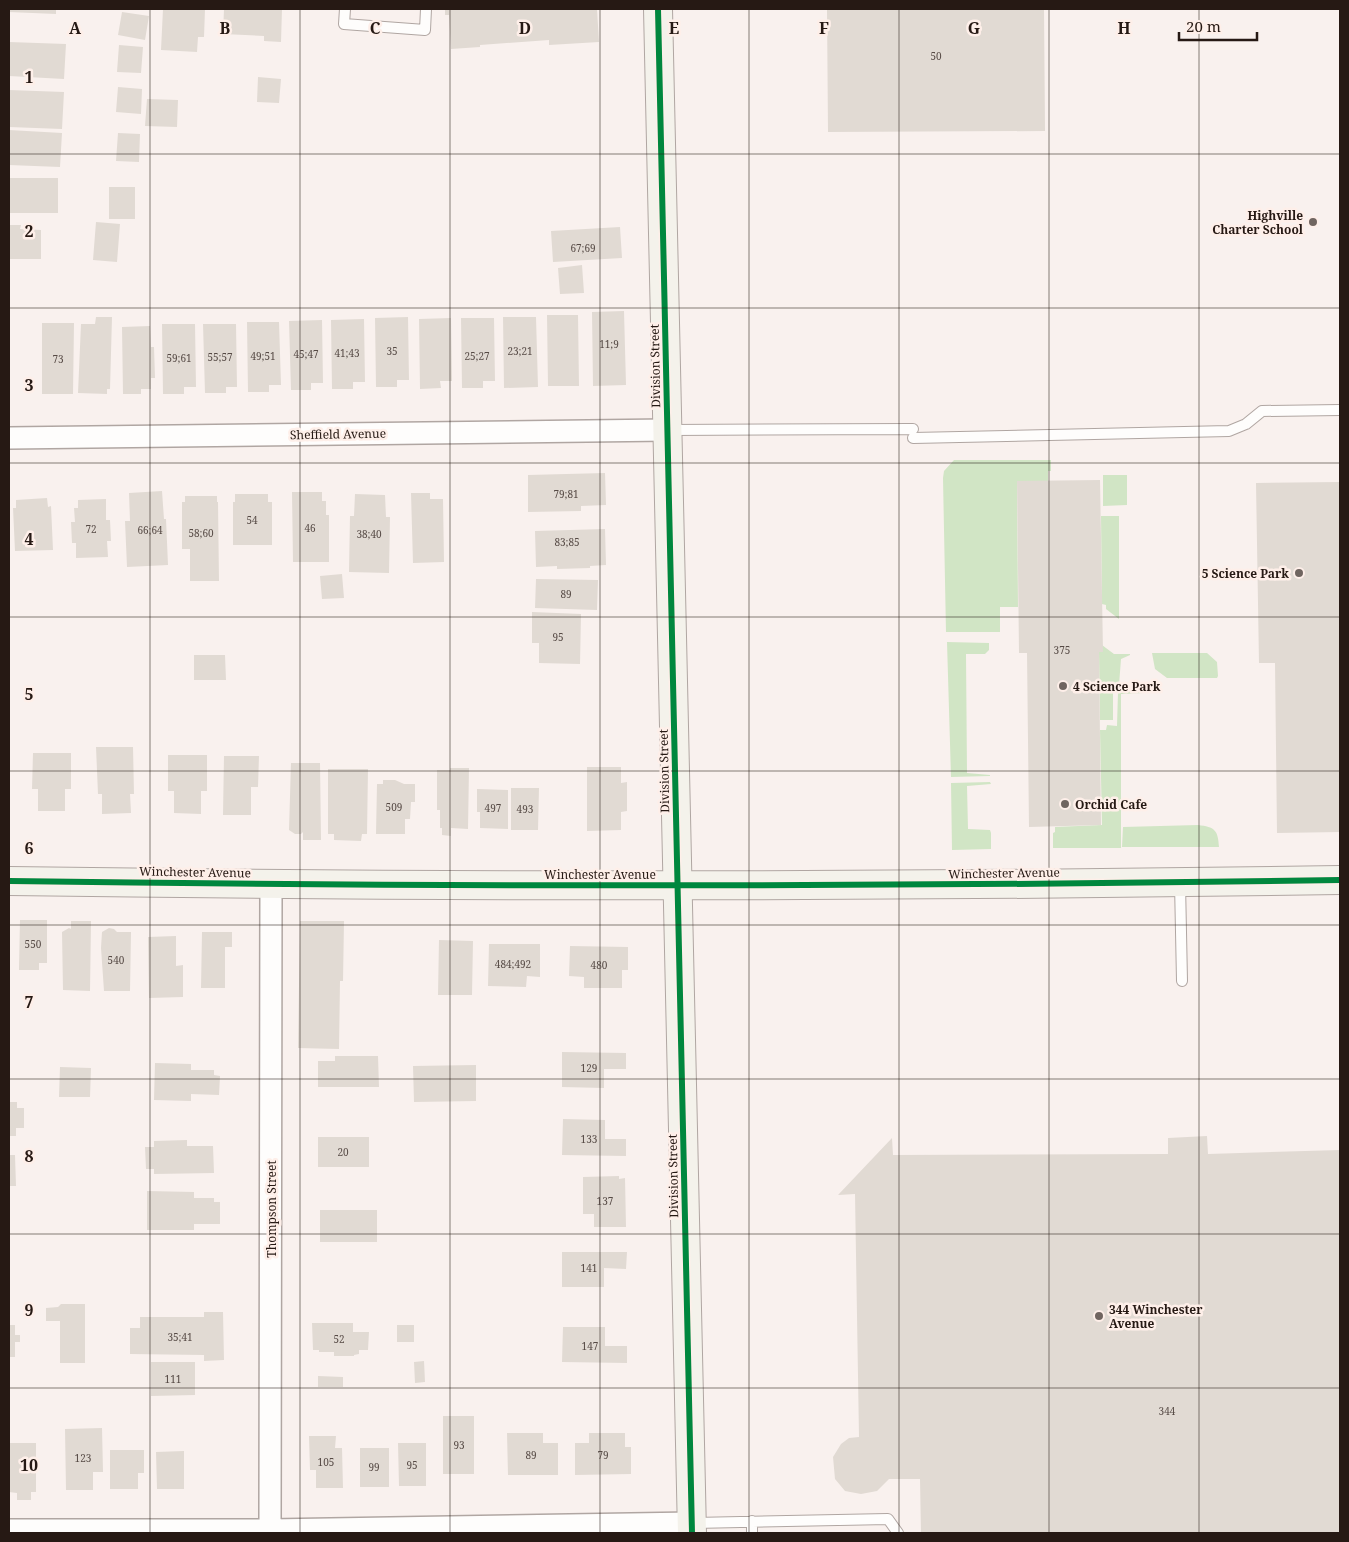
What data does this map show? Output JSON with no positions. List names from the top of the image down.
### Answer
{
  "streets": {
    "main road": ["Division Street", "Winchester Avenue"],
    "street": ["Sheffield Avenue", "Thompson Street"]
  },
  "crossings": [
    ["Division Street", "Sheffield Avenue"],
    ["Division Street", "Winchester Avenue"],
    ["Winchester Avenue", "Thompson Street"]
  ],
  "places": [
    "Highville Charter School",
    "5 Science Park",
    "4 Science Park",
    "Orchid Cafe",
    "344 Winchester Avenue"
  ],
  "house_numbers": [
    "50",
    "67;69",
    "11;9",
    "35",
    "23;21",
    "41;43",
    "45;47",
    "49;51",
    "25;27",
    "55;57",
    "59;61",
    "73",
    "79;81",
    "54",
    "46",
    "72",
    "66;64",
    "58;60",
    "38;40",
    "83;85",
    "89",
    "95",
    "375",
    "509",
    "497",
    "493",
    "550",
    "540",
    "484;492",
    "480",
    "129",
    "133",
    "20",
    "137",
    "141",
    "35;41",
    "52",
    "147",
    "111",
    "344",
    "93",
    "89",
    "79",
    "123",
    "105",
    "95",
    "99"
  ],
  "scale_bar": "20 m",
  "grid": {
    "columns": [
      "A",
      "B",
      "C",
      "D",
      "E",
      "F",
      "G",
      "H"
    ],
    "rows": [
      "1",
      "2",
      "3",
      "4",
      "5",
      "6",
      "7",
      "8",
      "9",
      "10"
    ]
  }
}
